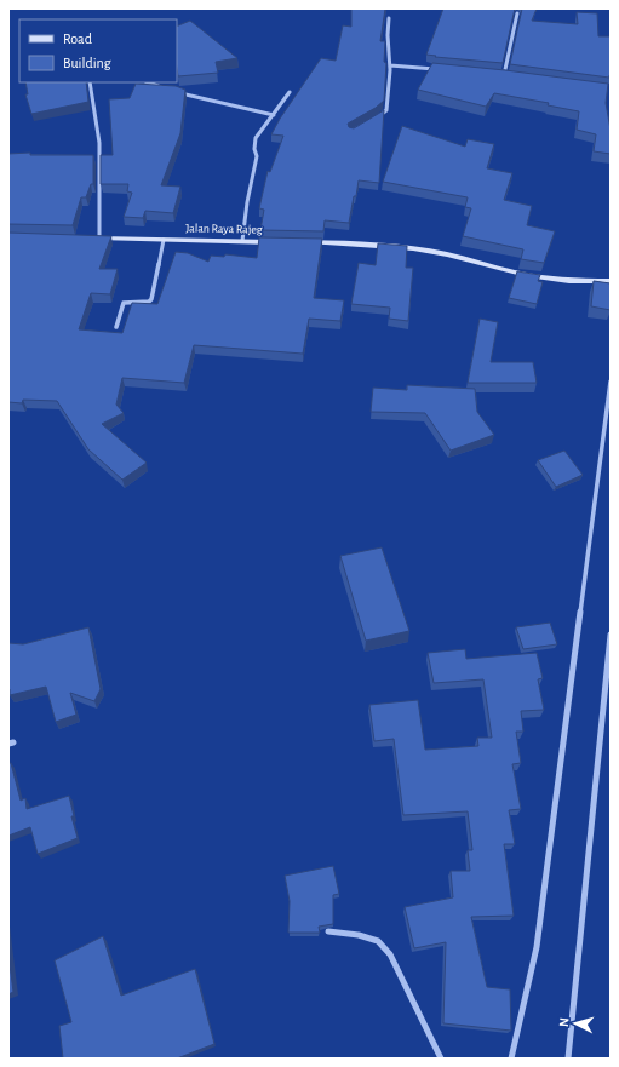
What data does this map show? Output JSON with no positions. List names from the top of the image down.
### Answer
{
  "streets": {
    "main road": ["Jalan Raya Rajeg"]
  },
  "legend": ["Road", "Building"],
  "north": "left"
}
